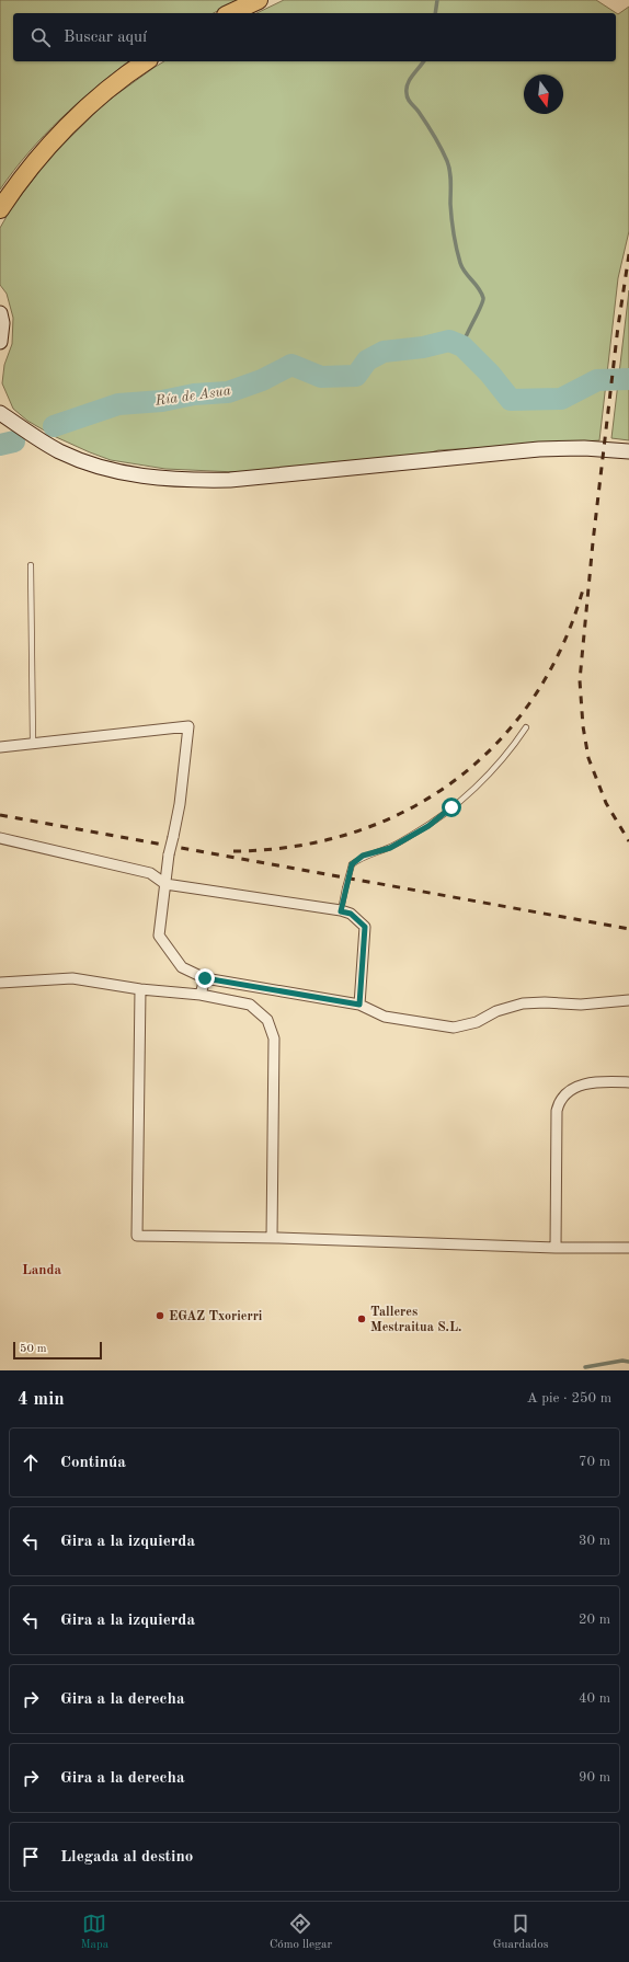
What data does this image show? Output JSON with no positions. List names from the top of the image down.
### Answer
{
  "districts": ["Landa"],
  "water": ["Ría de Asua"],
  "places": ["EGAZ Txorierri", "Talleres Mestraitua S.L."],
  "scale_bar": "50 m",
  "north": "bottom",
  "page": {
    "search": "Buscar aquí",
    "scale": "50 m",
    "heading": ["4 min", "A pie · 250 m"],
    "list": [
      ["Continúa", "70 m"],
      ["Gira a la izquierda", "30 m"],
      ["Gira a la izquierda", "20 m"],
      ["Gira a la derecha", "40 m"],
      ["Gira a la derecha", "90 m"],
      "Llegada al destino"
    ],
    "nav": ["Mapa", "Cómo llegar", "Guardados"]
  }
}
